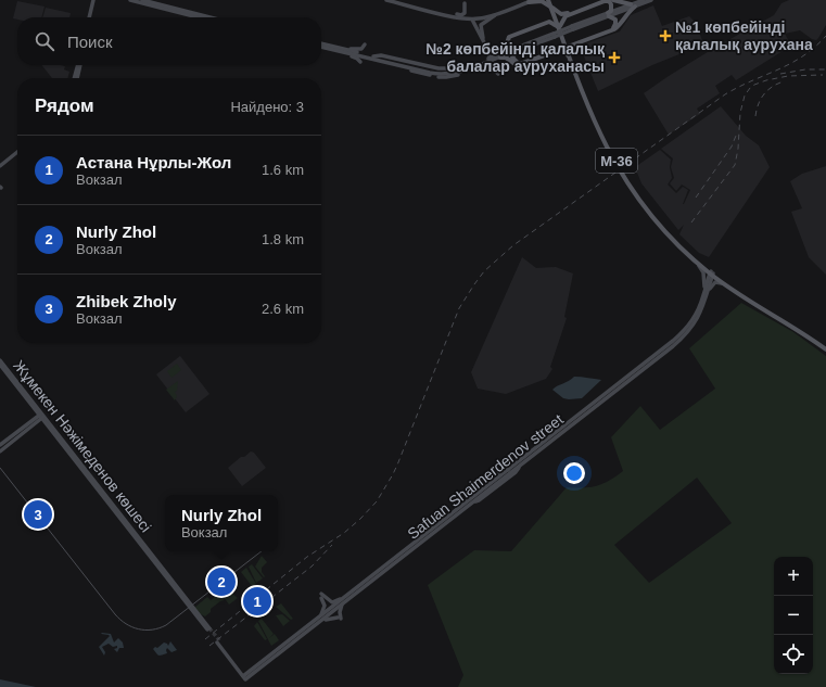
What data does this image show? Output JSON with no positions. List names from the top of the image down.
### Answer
{
  "streets": {
    "main road": ["M-36", "Жұмекен Нәжімеденов көшесі", "Safuan Shaimerdenov street"]
  },
  "crossings": [
    ["M-36", "Safuan Shaimerdenov street"]
  ],
  "places": {
    "health": ["№1 көпбейінді қалалық аурухана", "№2 көпбейінді қалалық балалар ауруханасы"]
  },
  "page": {
    "search": "Поиск",
    "heading": ["Рядом", "Найдено: 3"],
    "list": [
      {
        "mark": "1",
        "name": "Астана Нұрлы-Жол",
        "note": "Вокзал",
        "value": "1.6 km"
      },
      {
        "mark": "2",
        "name": "Nurly Zhol",
        "note": "Вокзал",
        "value": "1.8 km"
      },
      {
        "mark": "3",
        "name": "Zhibek Zholy",
        "note": "Вокзал",
        "value": "2.6 km"
      }
    ],
    "popup": ["Nurly Zhol", "Вокзал"],
    "pins": ["3", "2", "1"],
    "map_buttons": ["+", "−"]
  }
}
